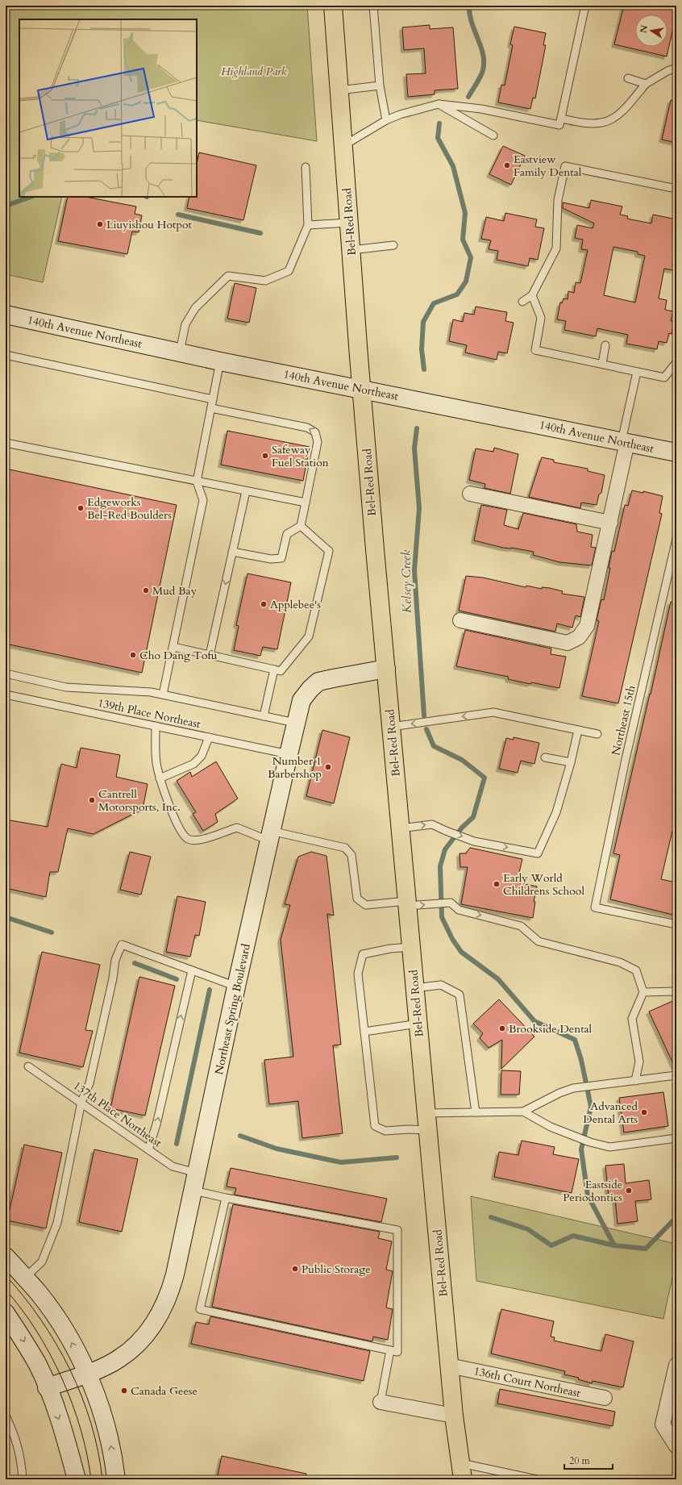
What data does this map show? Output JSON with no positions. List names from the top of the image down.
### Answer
{
  "streets": {
    "main road": ["Bel-Red Road"],
    "street": ["140th Avenue Northeast", "Northeast Spring Boulevard", "136th Court Northeast"],
    "lane": ["139th Place Northeast", "Northeast 15th", "137th Place Northeast"]
  },
  "crossings": [
    ["Bel-Red Road", "140th Avenue Northeast"],
    ["Bel-Red Road", "Northeast Spring Boulevard"],
    ["Bel-Red Road", "136th Court Northeast"],
    ["139th Place Northeast", "Northeast Spring Boulevard"],
    ["Northeast Spring Boulevard", "137th Place Northeast"]
  ],
  "water": ["Kelsey Creek"],
  "parks": ["Highland Park"],
  "places": [
    "Eastview Family Dental",
    "Liuyishou Hotpot",
    "Safeway Fuel Station",
    "Edgeworks Bel-Red Boulders",
    "Mud Bay",
    "Applebee's",
    "Cho Dang Tofu",
    "Number 1 Barbershop",
    "Cantrell Motorsports, Inc.",
    "Early World Childrens School",
    "Brookside Dental",
    "Advanced Dental Arts",
    "Eastside Periodontics",
    "Public Storage",
    "Canada Geese"
  ],
  "scale_bar": "20 m",
  "north": "left"
}
